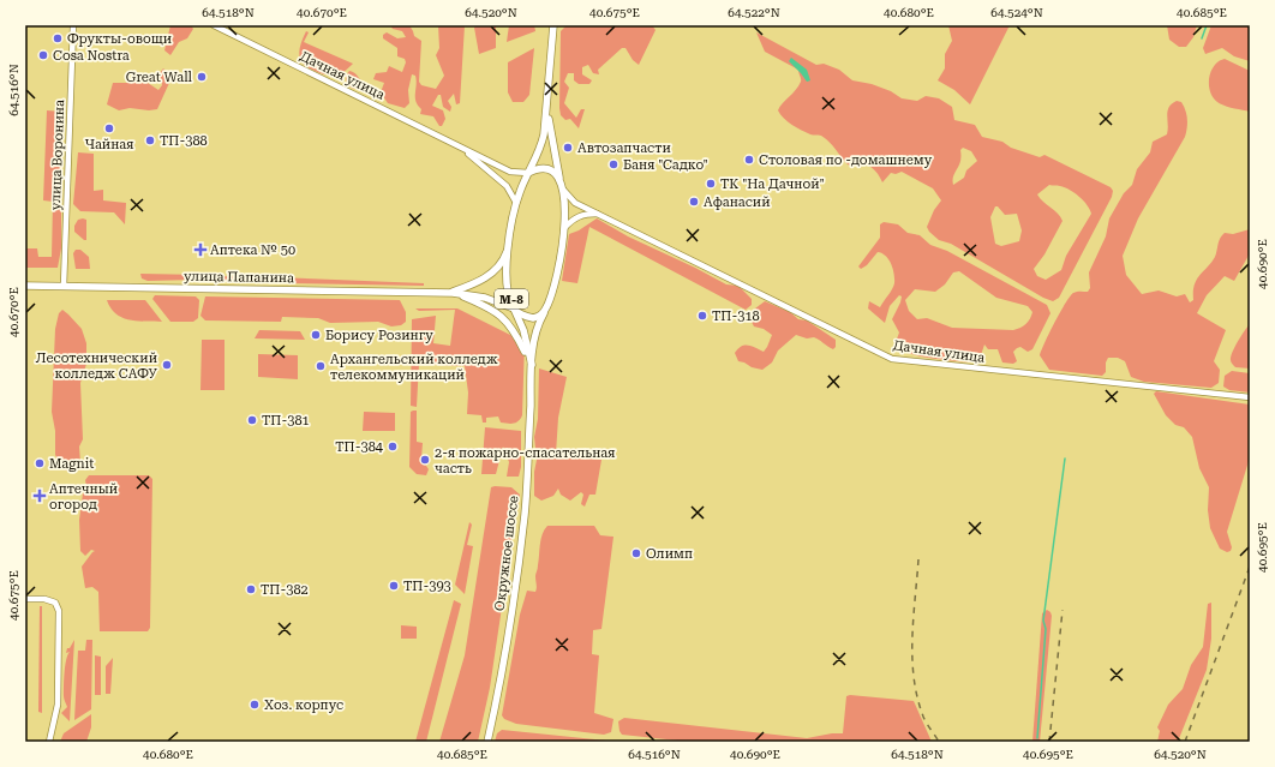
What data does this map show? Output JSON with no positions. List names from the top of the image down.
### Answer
{
  "streets": {
    "main road": ["улица Папанина", "М-8", "Окружное шоссе"],
    "street": ["Дачная улица", "улица Воронина"]
  },
  "crossings": [
    ["Дачная улица", "Окружное шоссе"],
    ["улица Воронина", "улица Папанина"],
    ["улица Папанина", "М-8"],
    ["улица Папанина", "Окружное шоссе"],
    ["М-8", "Окружное шоссе"]
  ],
  "places": {
    "other": [
      "Фрукты-овощи",
      "Cosa Nostra",
      "Great Wall",
      "Чайная",
      "ТП-388",
      "Автозапчасти",
      "Столовая по -домашнему",
      "Баня \"Садко\"",
      "ТК \"На Дачной\"",
      "Афанасий",
      "ТП-318",
      "Борису Розингу",
      "Лесотехнический колледж САФУ",
      "Архангельский колледж телекоммуникаций",
      "ТП-381",
      "ТП-384",
      "2-я пожарно-спасательная часть",
      "Magnit",
      "Олимп",
      "ТП-393",
      "ТП-382",
      "Хоз. корпус"
    ],
    "health": ["Аптека № 50", "Аптечный огород"]
  },
  "coordinates": [
    "64.518°N",
    "40.670°E",
    "64.520°N",
    "40.675°E",
    "64.522°N",
    "40.680°E",
    "64.524°N",
    "40.685°E",
    "64.516°N",
    "40.690°E",
    "40.695°E"
  ]
}
